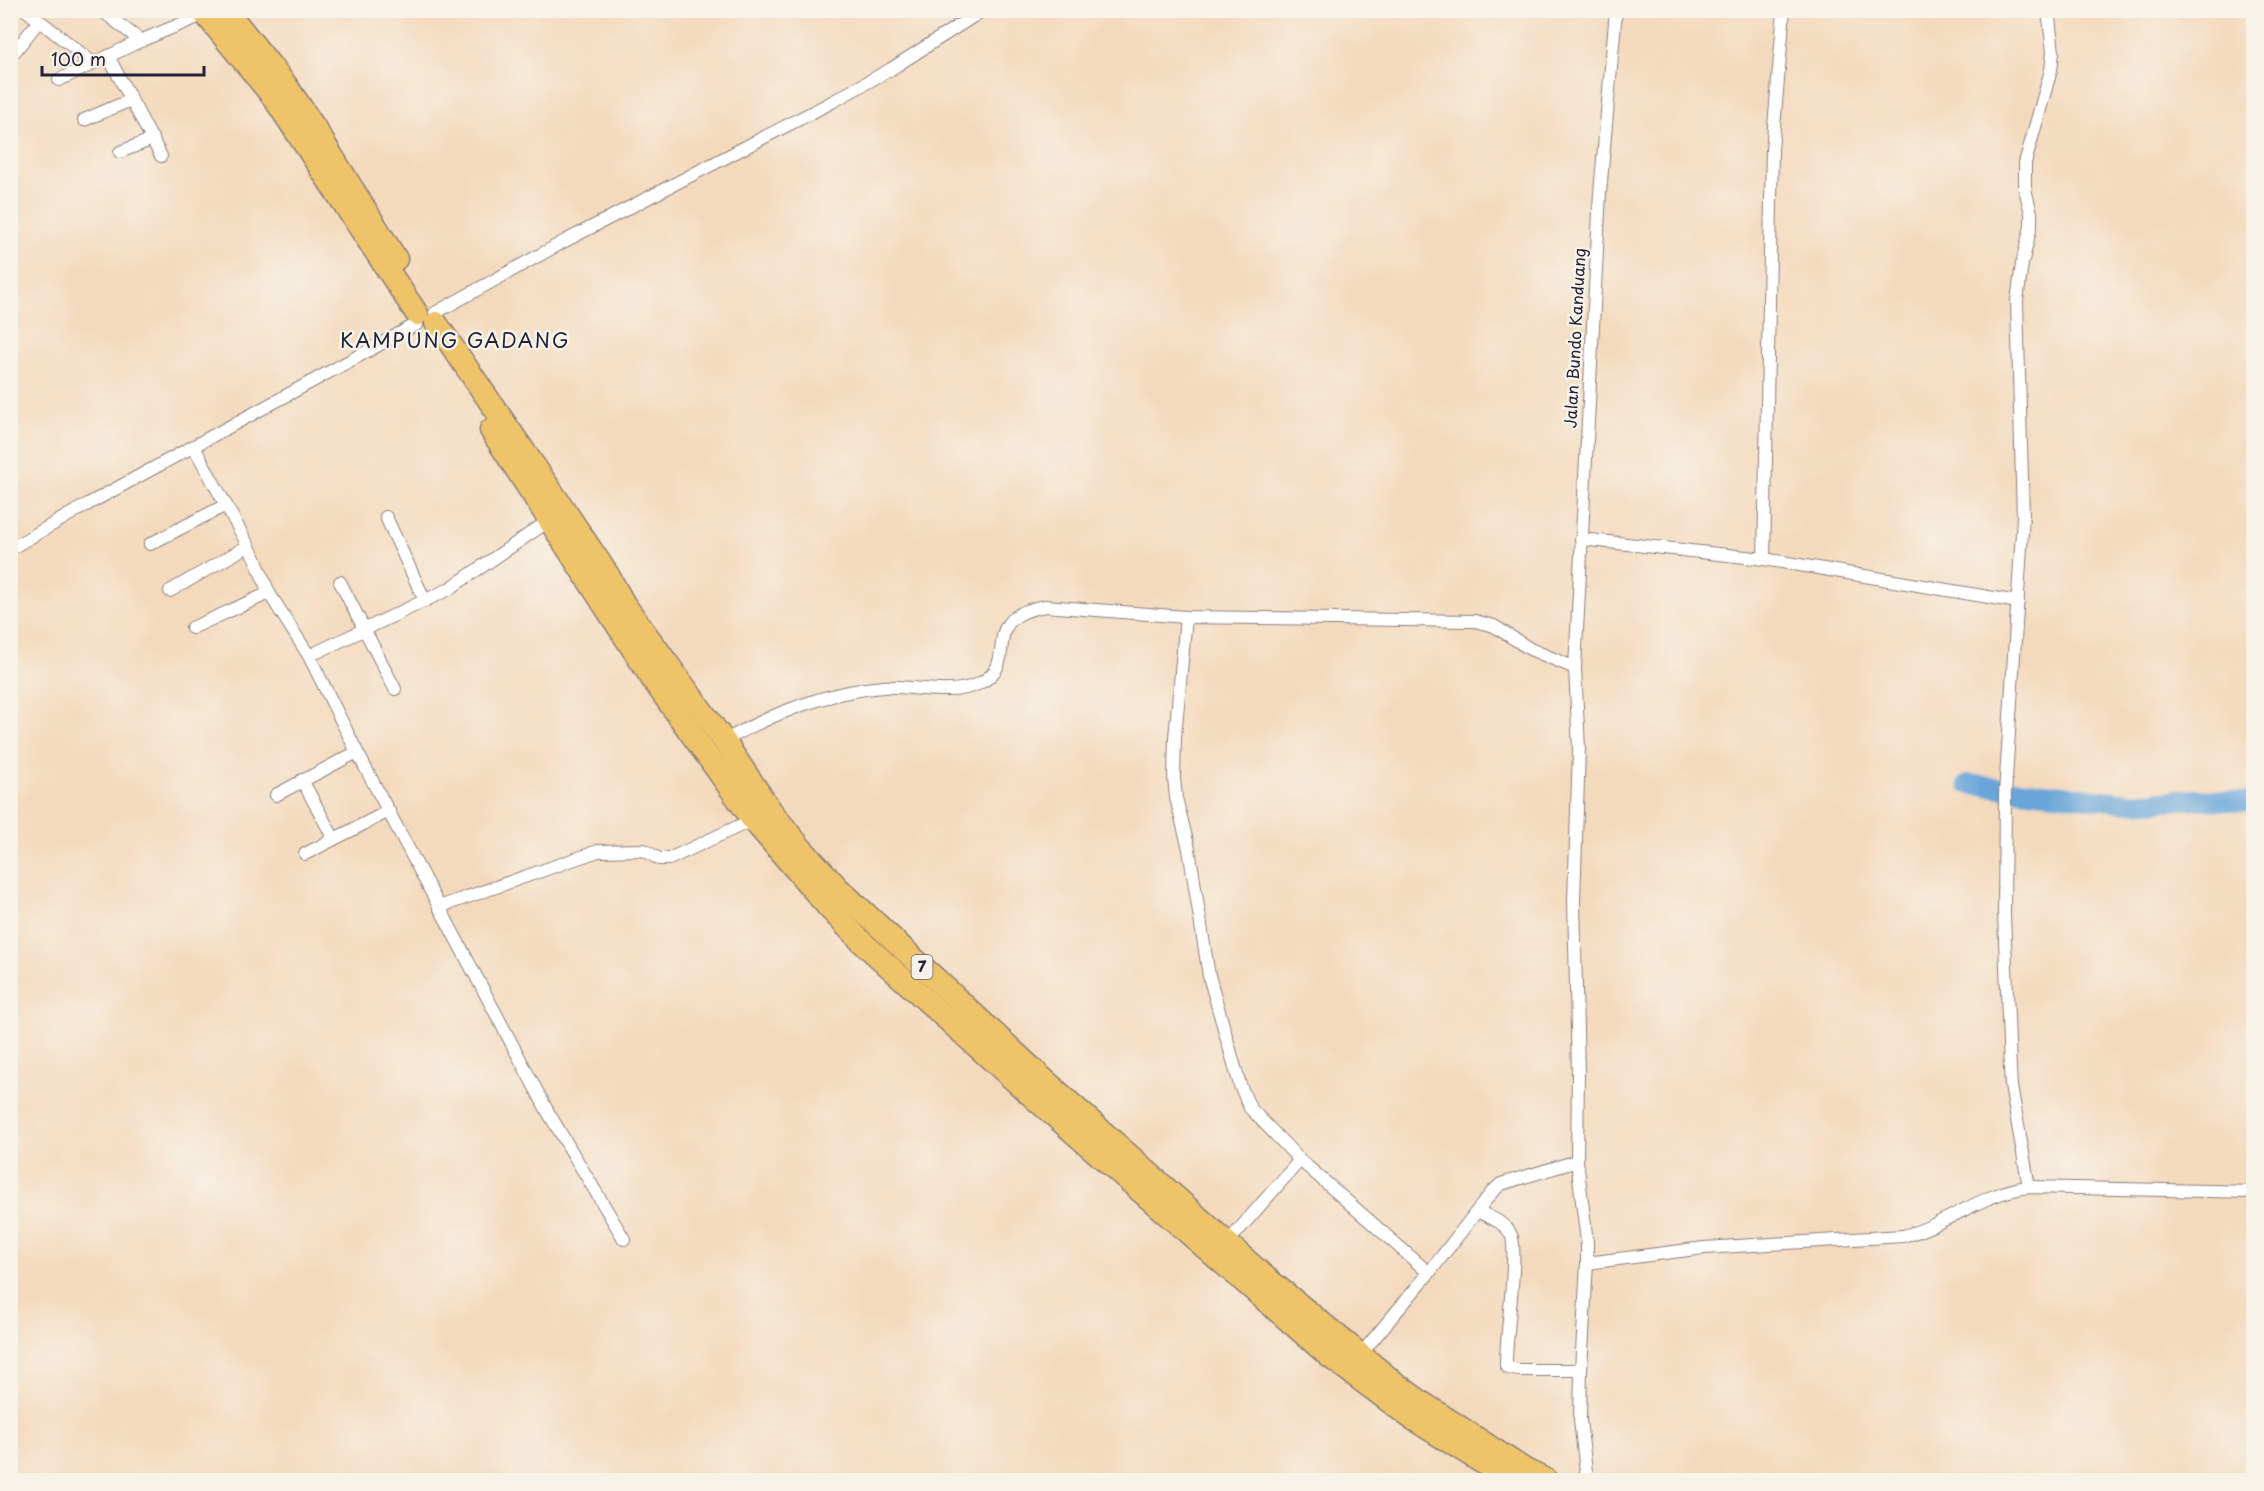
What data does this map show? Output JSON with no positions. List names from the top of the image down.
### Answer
{
  "streets": {
    "highway": ["7"],
    "street": ["Jalan Bundo Kanduang"]
  },
  "districts": ["KAMPUNG GADANG"],
  "scale_bar": "100 m"
}
